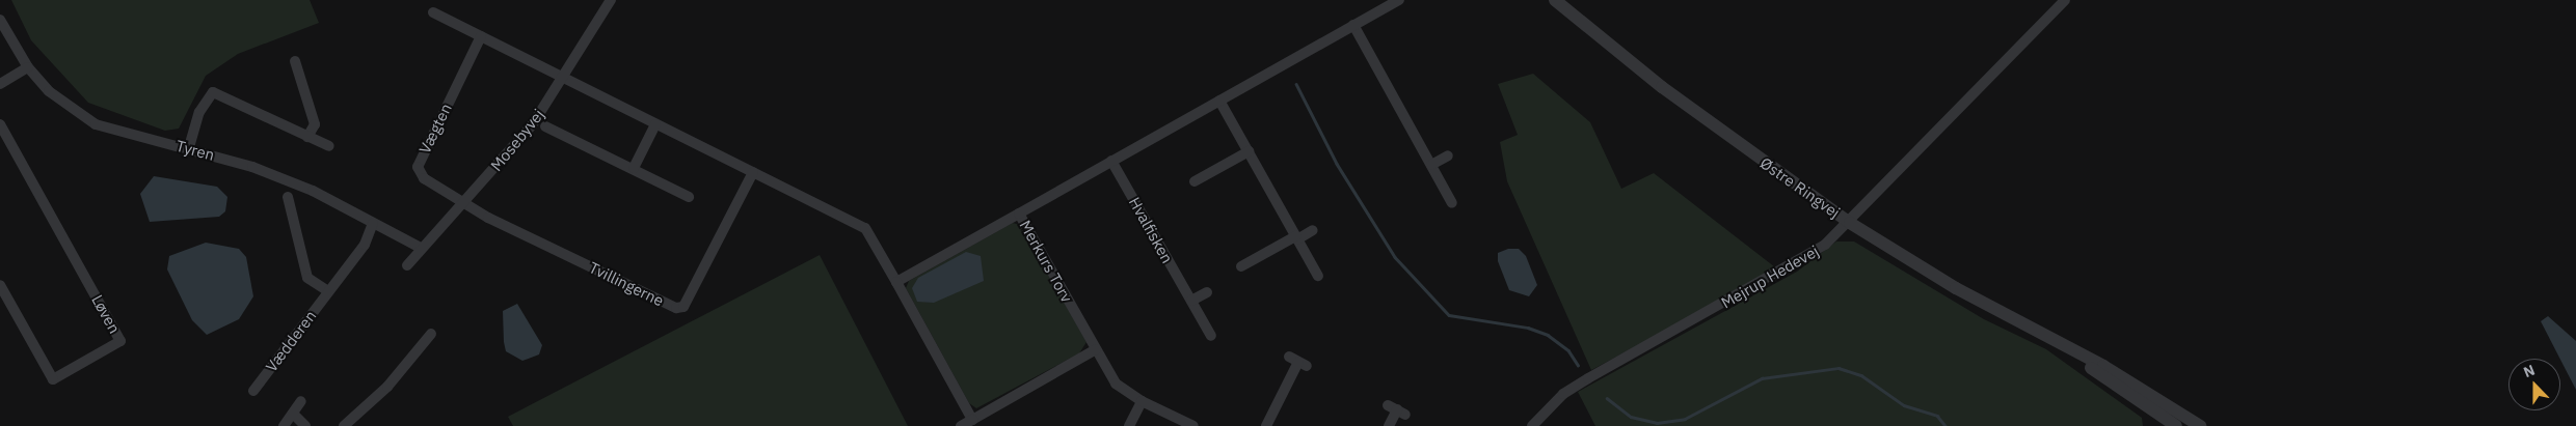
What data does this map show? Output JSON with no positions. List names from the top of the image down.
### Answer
{
  "streets": {
    "street": [
      "Vægten",
      "Mosebyvej",
      "Tyren",
      "Østre Ringvej",
      "Hvalfisken",
      "Merkurs Torv",
      "Mejrup Hedevej",
      "Tvillingerne",
      "Løven",
      "Vædderen"
    ]
  },
  "crossings": [
    ["Vægten", "Mosebyvej"],
    ["Vægten", "Tvillingerne"],
    ["Mosebyvej", "Tyren"],
    ["Mosebyvej", "Tvillingerne"],
    ["Tyren", "Vædderen"],
    ["Østre Ringvej", "Mejrup Hedevej"]
  ],
  "north": "top"
}
